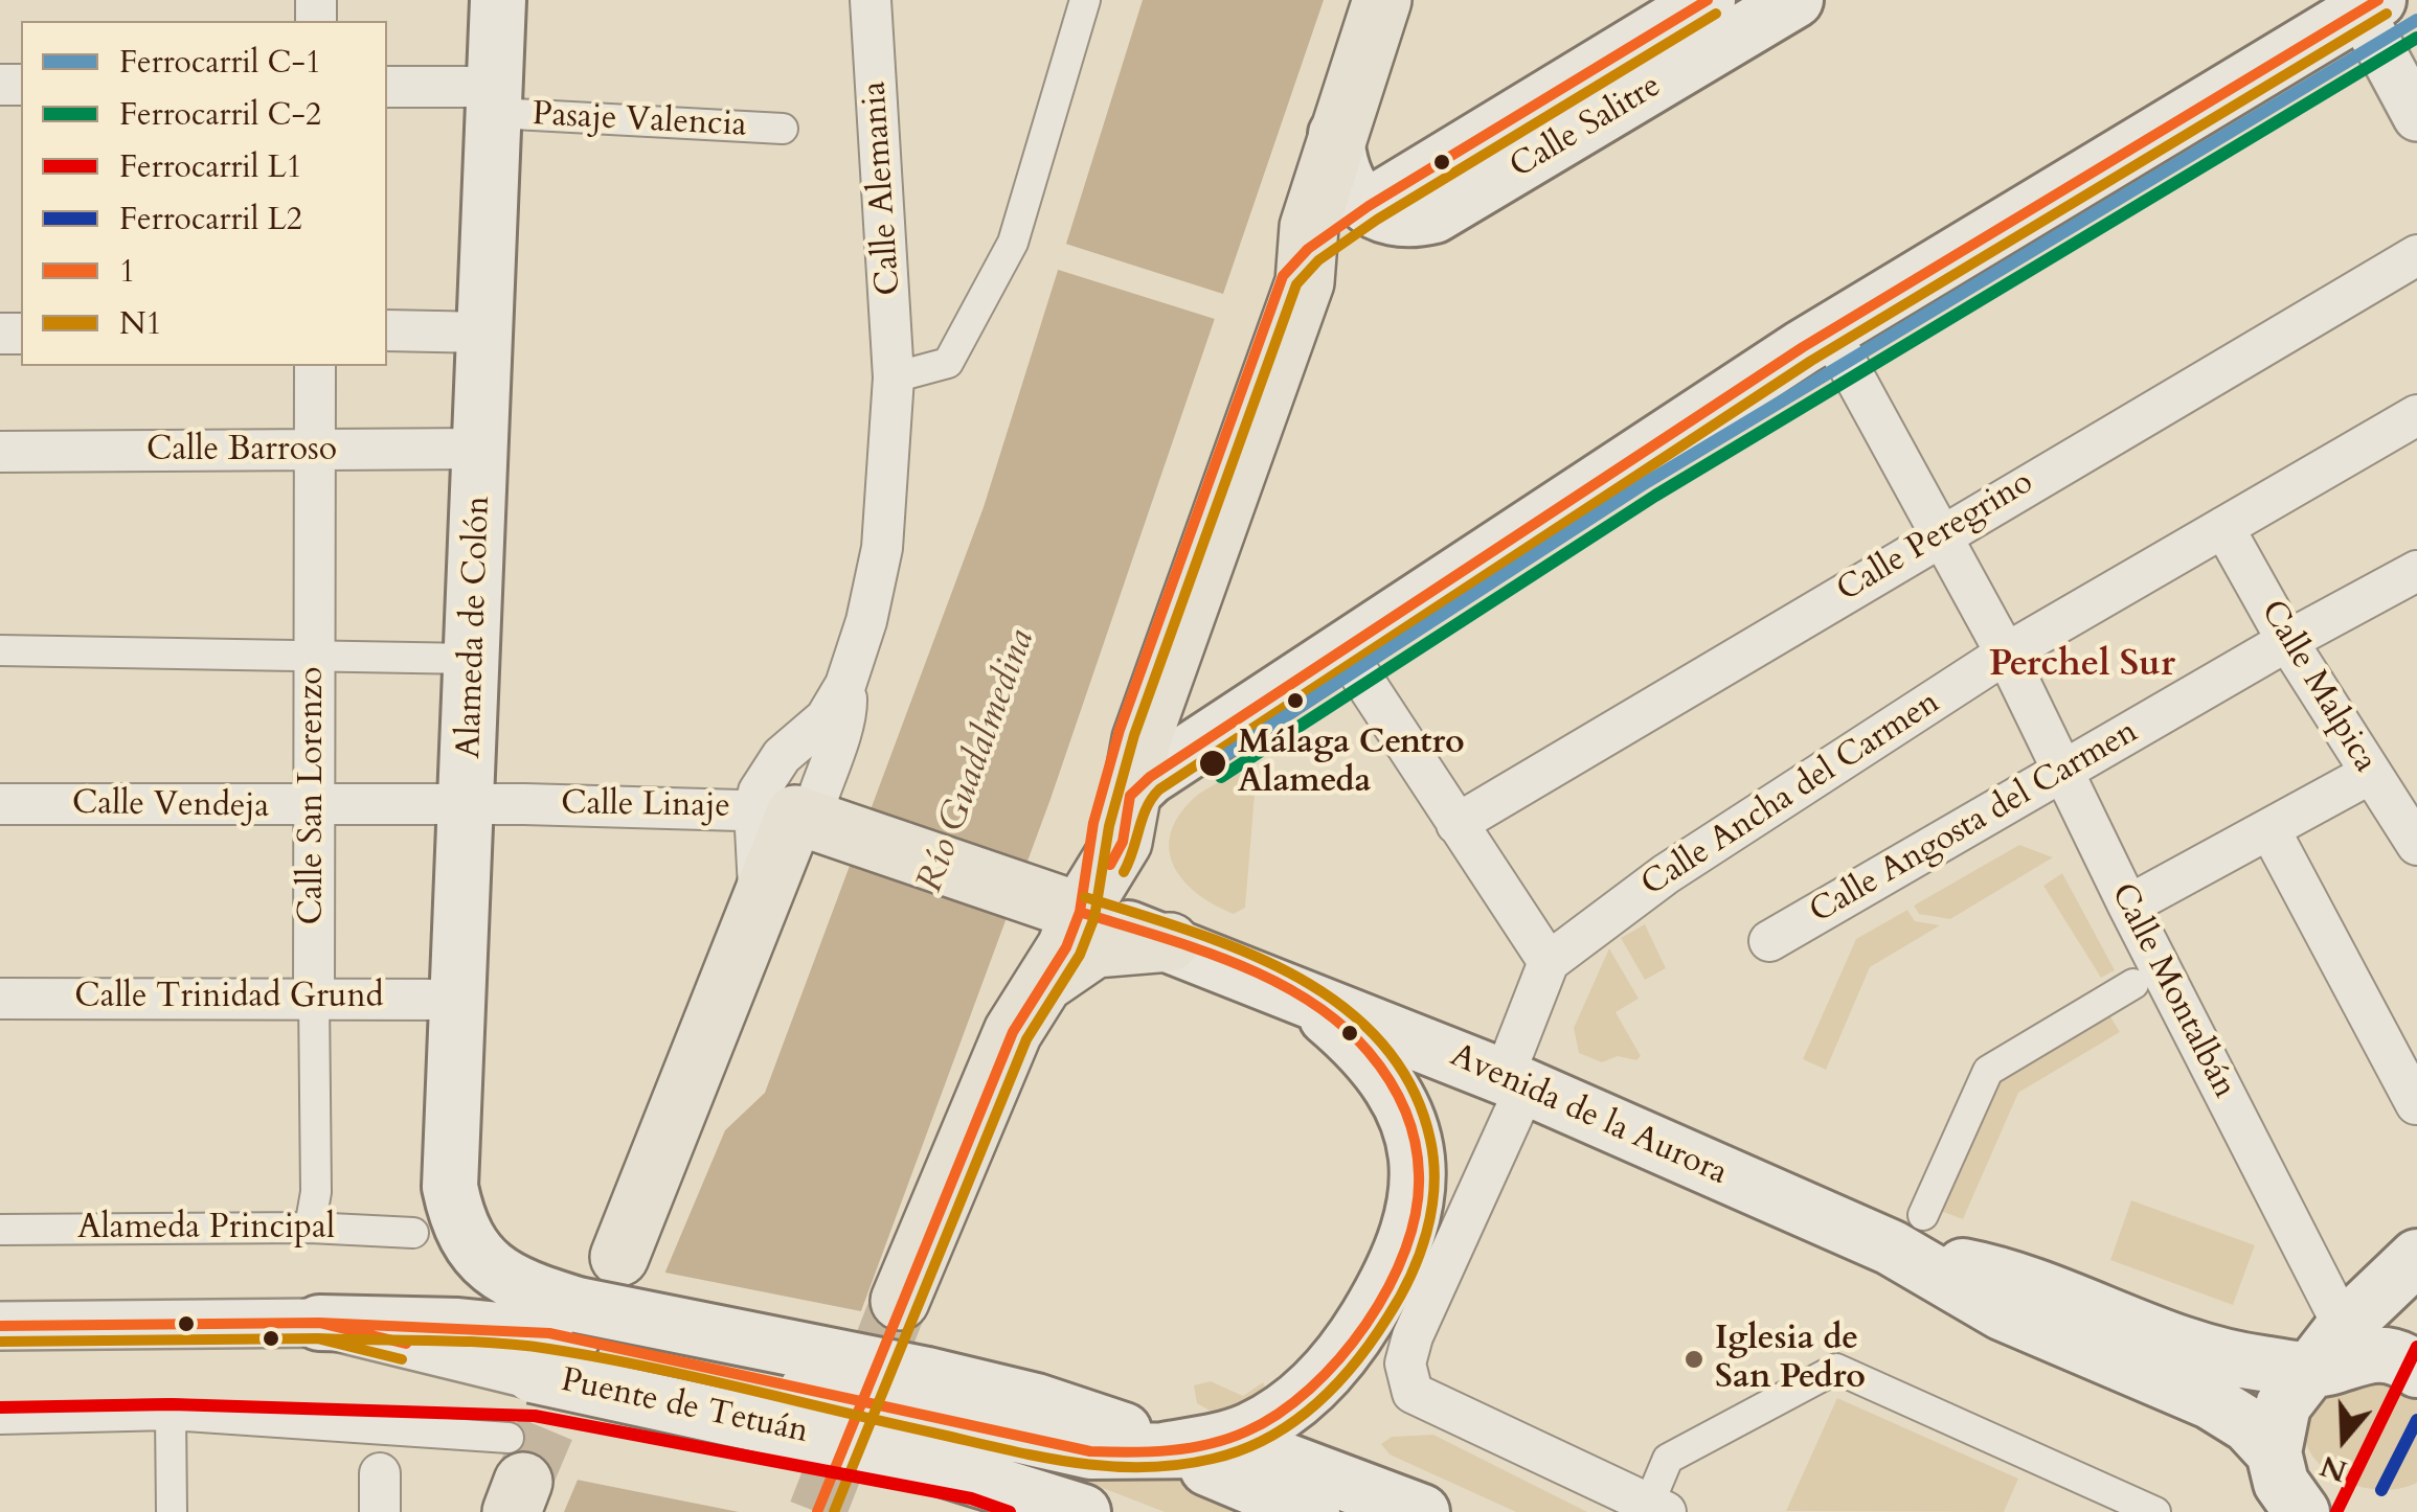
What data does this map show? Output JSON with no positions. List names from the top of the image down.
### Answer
{
  "streets": {
    "main road": ["Calle Salitre", "Alameda de Colón", "Avenida de la Aurora"],
    "street": [
      "Pasaje Valencia",
      "Calle Alemania",
      "Calle Barroso",
      "Calle Peregrino",
      "Calle Malpica",
      "Calle Ancha del Carmen",
      "Calle San Lorenzo",
      "Calle Vendeja",
      "Calle Linaje",
      "Calle Angosta del Carmen",
      "Calle Montalbán",
      "Calle Trinidad Grund",
      "Alameda Principal"
    ]
  },
  "crossings": [
    ["Pasaje Valencia", "Alameda de Colón"],
    ["Calle Barroso", "Alameda de Colón"],
    ["Calle Barroso", "Calle San Lorenzo"],
    ["Calle Peregrino", "Calle Montalbán"],
    ["Alameda de Colón", "Calle Vendeja"],
    ["Alameda de Colón", "Calle Linaje"],
    ["Alameda de Colón", "Calle Trinidad Grund"],
    ["Calle Malpica", "Calle Ancha del Carmen"],
    ["Calle Malpica", "Calle Angosta del Carmen"],
    ["Calle Ancha del Carmen", "Calle Montalbán"],
    ["Calle San Lorenzo", "Calle Vendeja"],
    ["Calle San Lorenzo", "Calle Trinidad Grund"],
    ["Calle San Lorenzo", "Alameda Principal"],
    ["Calle Vendeja", "Calle Linaje"],
    ["Calle Angosta del Carmen", "Calle Montalbán"],
    ["Calle Montalbán", "Avenida de la Aurora"]
  ],
  "districts": ["Perchel Sur"],
  "water": ["Río Guadalmedina"],
  "places": ["Málaga Centro Alameda", "Iglesia de San Pedro"],
  "lines": [
    "transit line 1",
    "transit line N1",
    "rail line C-1",
    "rail line C-2",
    "rail line L1",
    "rail line L2"
  ],
  "legend": [
    "Ferrocarril C-1",
    "Ferrocarril C-2",
    "Ferrocarril L1",
    "Ferrocarril L2",
    "1",
    "N1"
  ],
  "north": "bottom"
}
